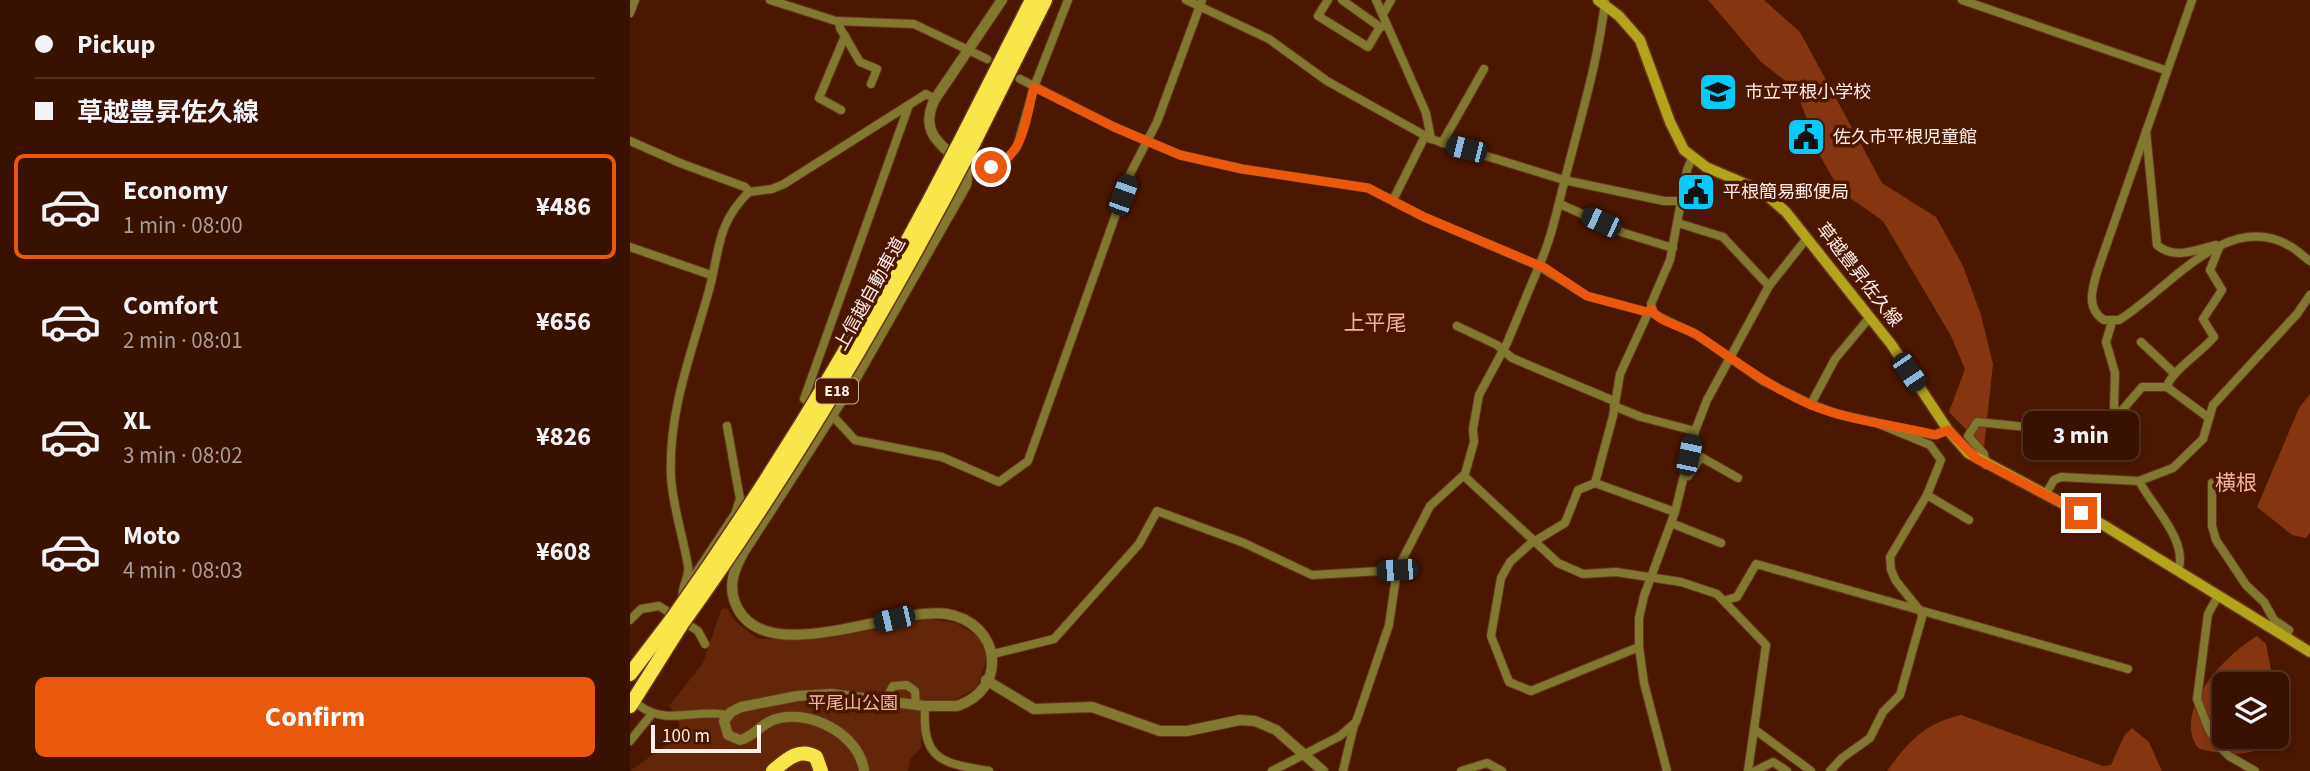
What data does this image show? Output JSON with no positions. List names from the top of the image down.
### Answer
{
  "streets": {
    "highway": ["上信越自動車道", "E18"],
    "main road": ["草越豊昇佐久線"]
  },
  "districts": ["上平尾", "横根"],
  "parks": ["平尾山公園"],
  "places": {
    "school or university": ["市立平根小学校"],
    "public building": ["佐久市平根児童館", "平根簡易郵便局"]
  },
  "scale_bar": "100 m",
  "page": {
    "banner": ["Pickup", "草越豊昇佐久線"],
    "list": [
      {
        "name": "Economy",
        "note": "1 min · 08:00",
        "value": "¥486"
      },
      {
        "name": "Comfort",
        "note": "2 min · 08:01",
        "value": "¥656"
      },
      {
        "name": "XL",
        "note": "3 min · 08:02",
        "value": "¥826"
      },
      {
        "name": "Moto",
        "note": "4 min · 08:03",
        "value": "¥608"
      }
    ],
    "bubble": "3 min",
    "buttons": "Confirm",
    "scale": "100 m"
  }
}
